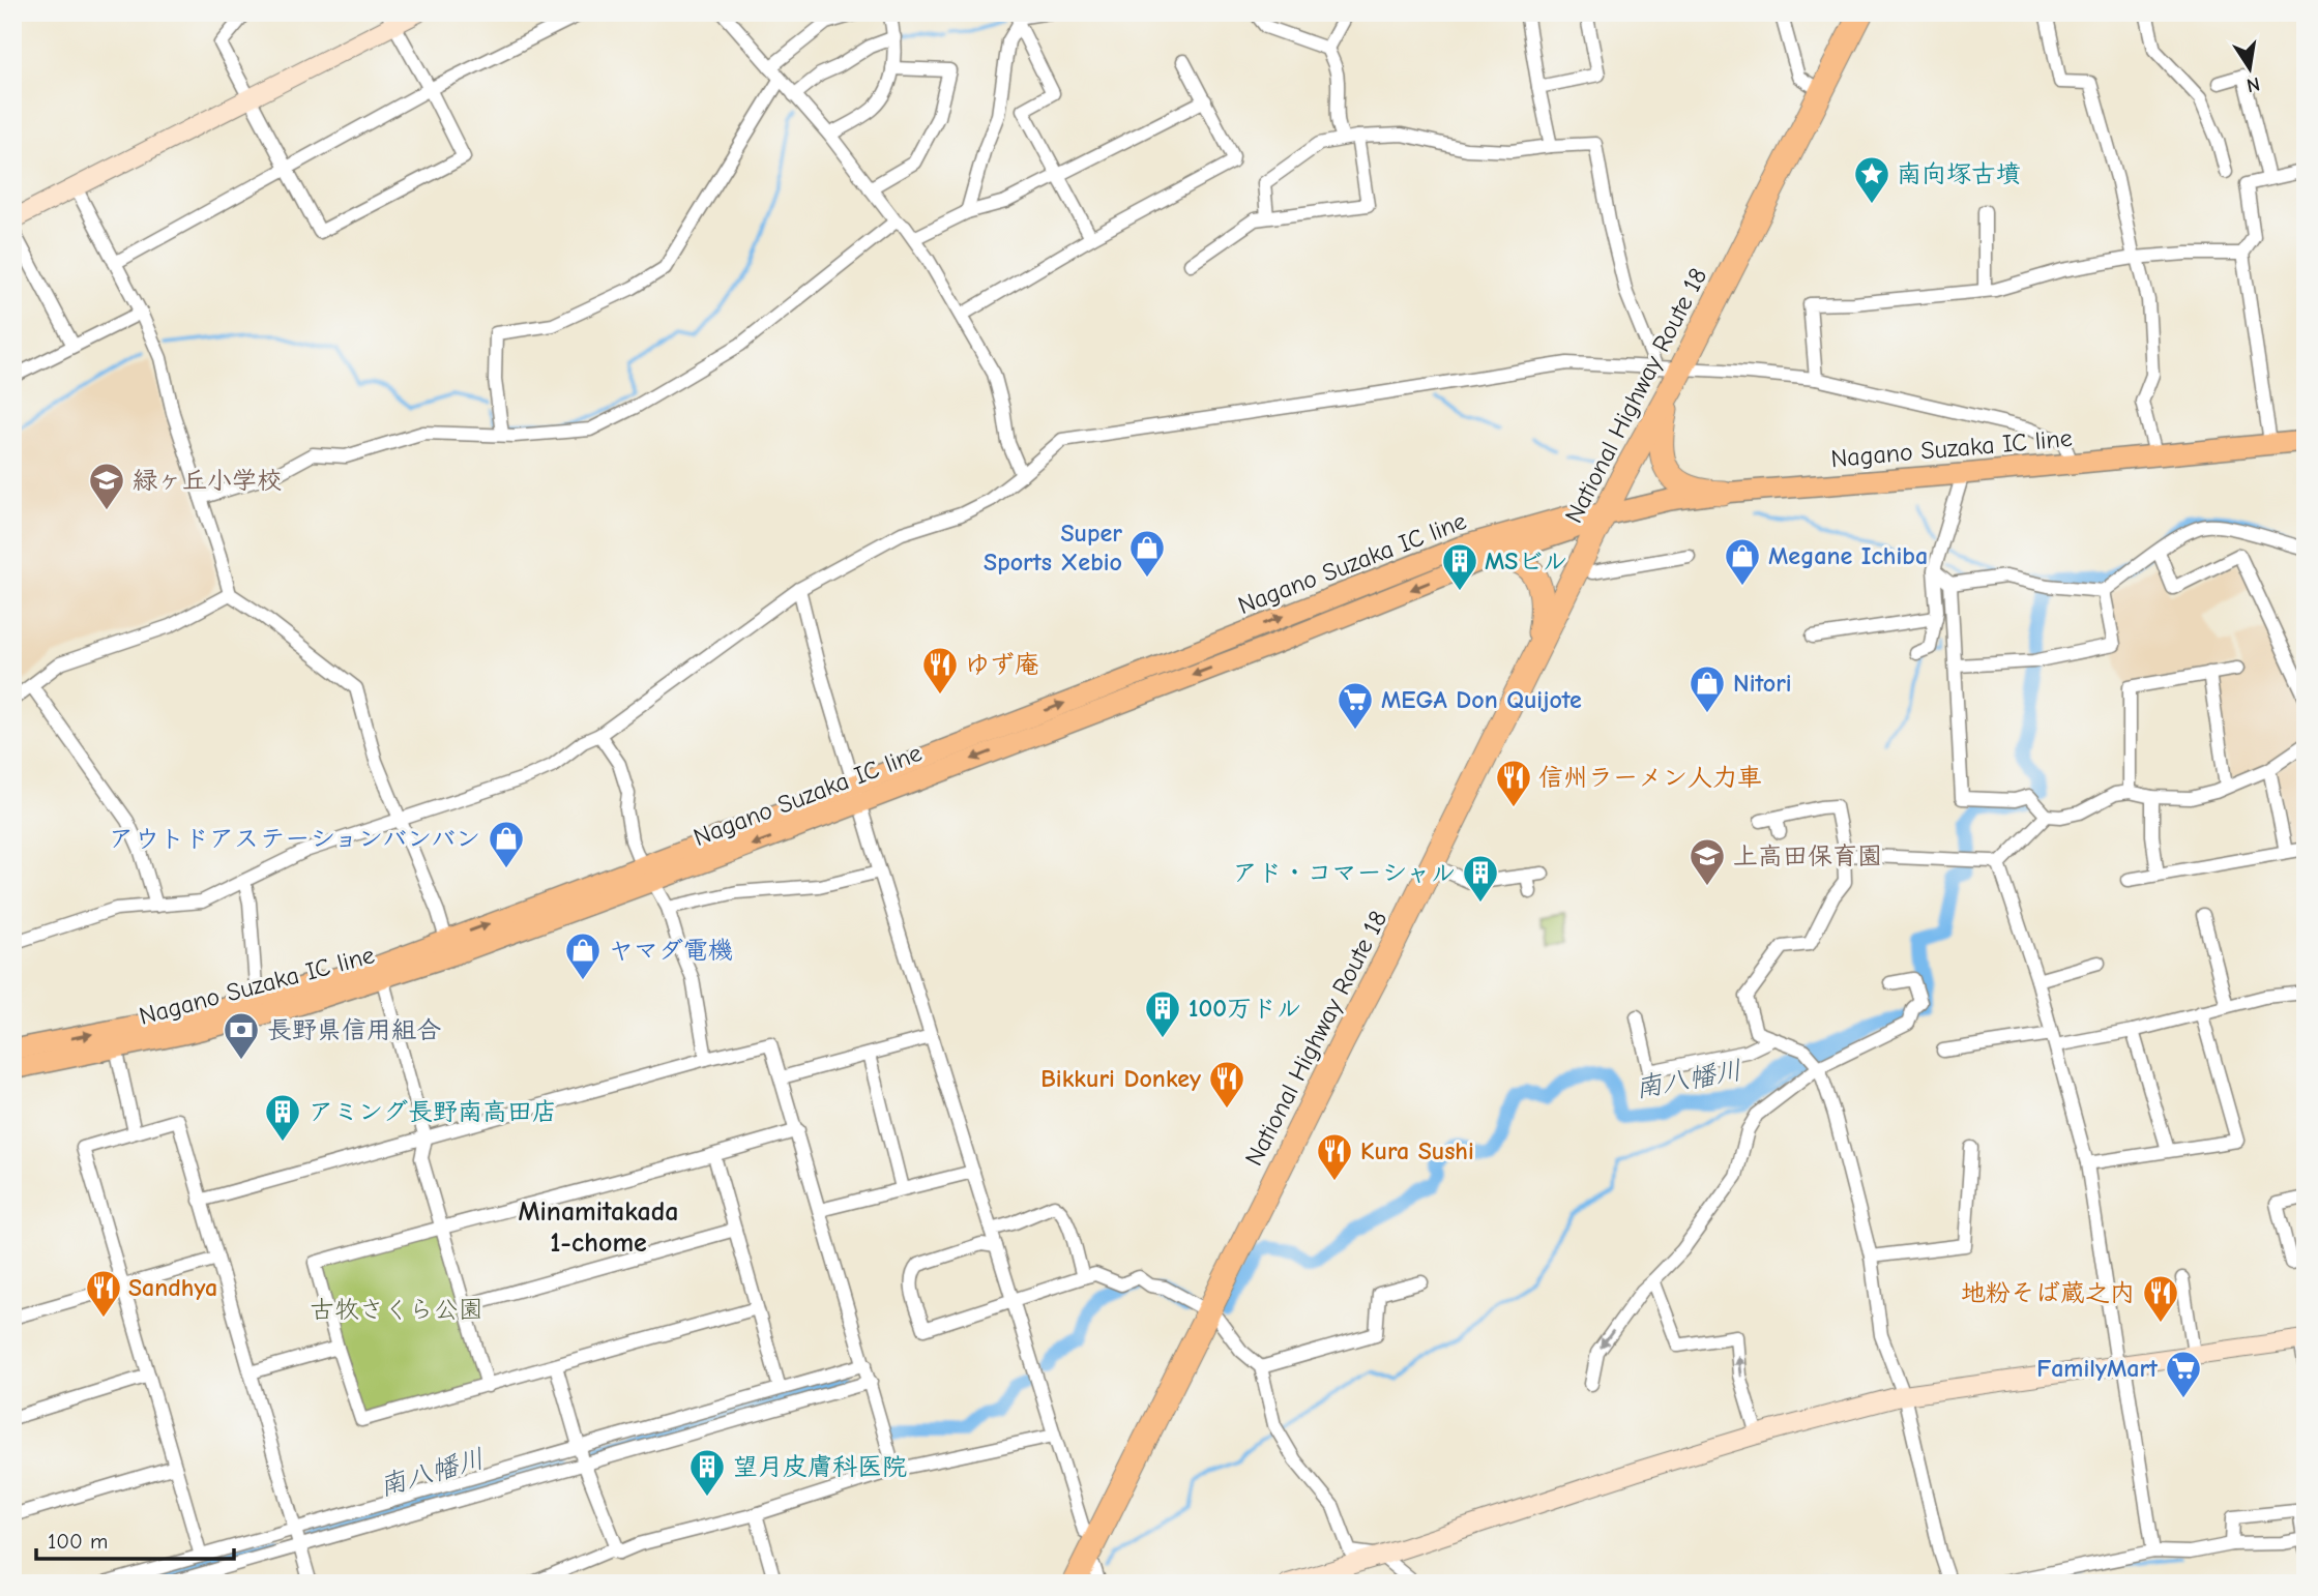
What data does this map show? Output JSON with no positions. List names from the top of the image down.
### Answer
{
  "streets": {
    "highway": ["National Highway Route 18"],
    "main road": ["Nagano Suzaka IC line"]
  },
  "crossings": [
    ["National Highway Route 18", "Nagano Suzaka IC line"]
  ],
  "districts": ["Minamitakada 1-chome"],
  "water": ["南八幡川"],
  "parks": ["古牧さくら公園"],
  "places": {
    "place": ["南向塚古墳"],
    "school or university": ["緑ヶ丘小学校", "上高田保育園"],
    "shop": [
      "Super Sports Xebio",
      "Megane Ichiba",
      "Nitori",
      "アウトドアステーションバンバン",
      "ヤマダ電機"
    ],
    "building": [
      "MSビル",
      "アド・コマーシャル",
      "100万ドル",
      "アミング長野南高田店",
      "望月皮膚科医院"
    ],
    "restaurant": [
      "ゆず庵",
      "信州ラーメン人力車",
      "Bikkuri Donkey",
      "Kura Sushi",
      "Sandhya",
      "地粉そば蔵之内"
    ],
    "supermarket": ["MEGA Don Quijote", "FamilyMart"],
    "bank": ["長野県信用組合"]
  },
  "scale_bar": "100 m",
  "north": "bottom"
}
